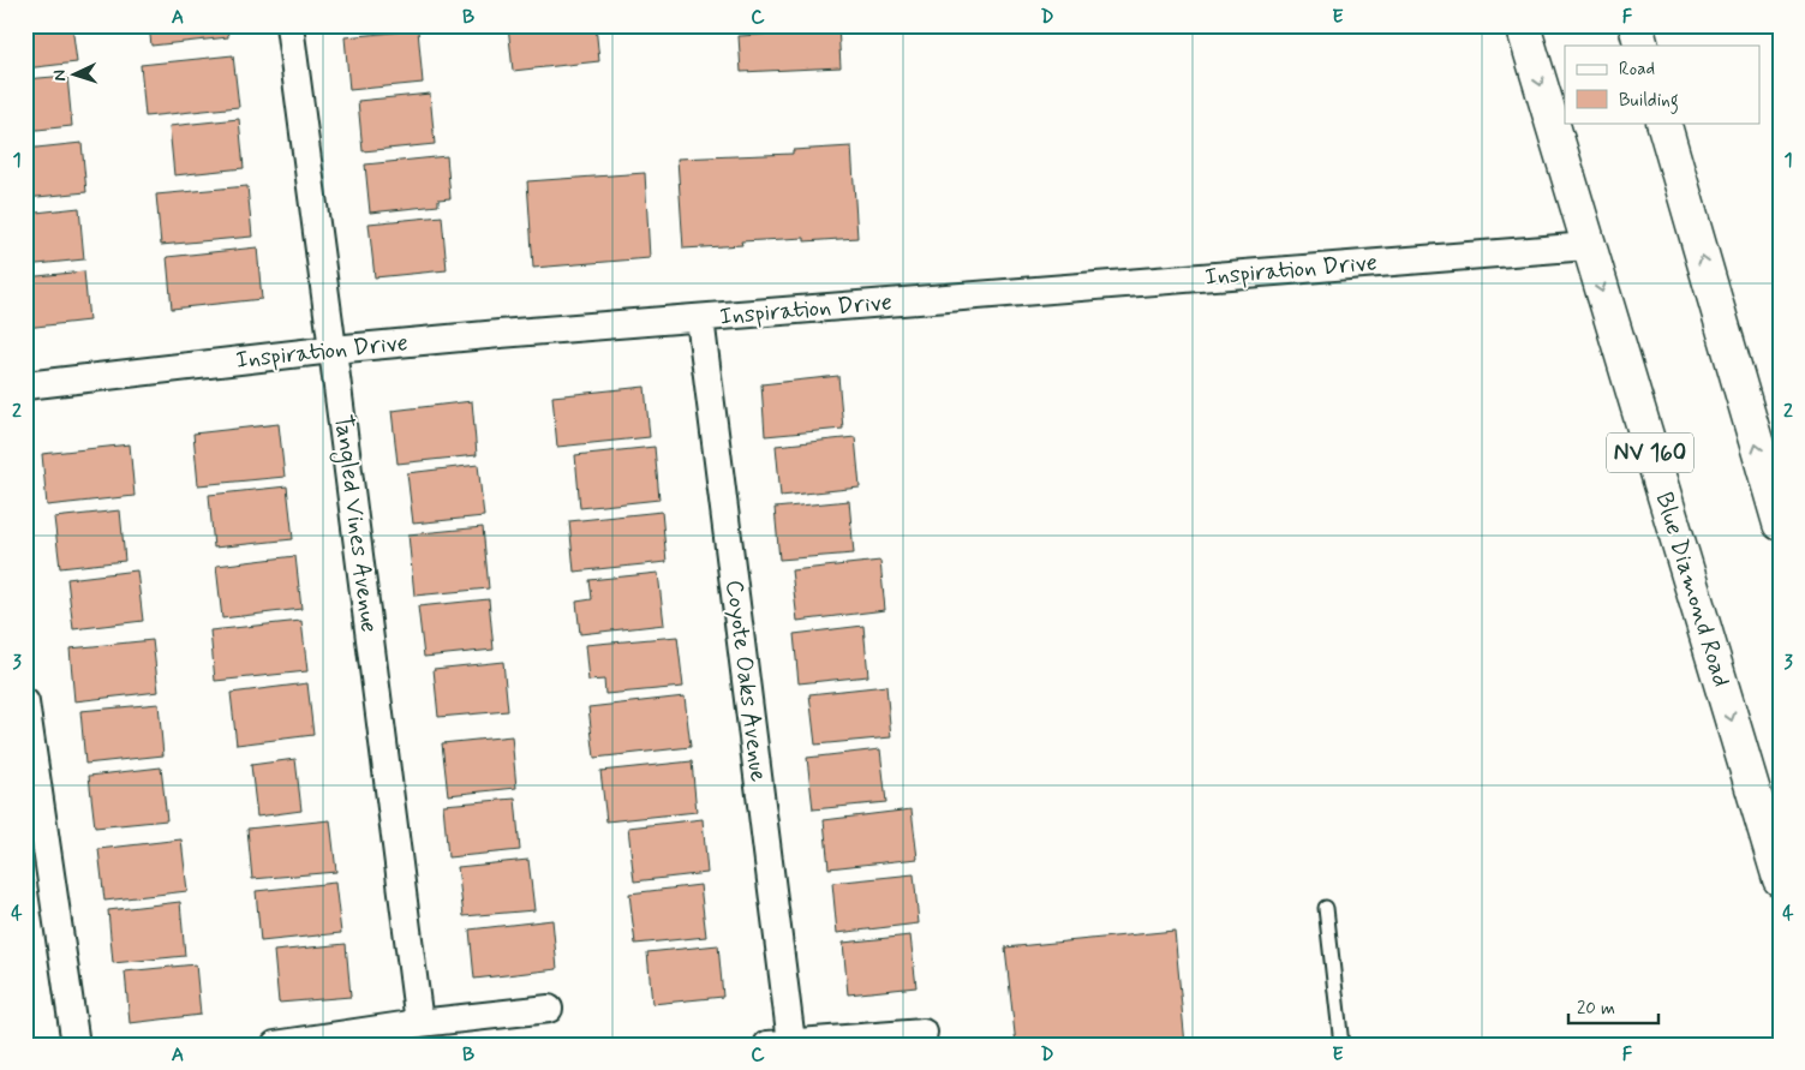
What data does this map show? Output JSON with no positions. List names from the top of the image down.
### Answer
{
  "streets": {
    "highway": ["NV 160", "Blue Diamond Road"],
    "street": ["Inspiration Drive", "Tangled Vines Avenue", "Coyote Oaks Avenue"]
  },
  "crossings": [
    ["Inspiration Drive", "Tangled Vines Avenue"],
    ["Inspiration Drive", "Blue Diamond Road"],
    ["Inspiration Drive", "Coyote Oaks Avenue"]
  ],
  "legend": ["Road", "Building"],
  "scale_bar": "20 m",
  "north": "left",
  "grid": {
    "columns": [
      "A",
      "B",
      "C",
      "D",
      "E",
      "F"
    ],
    "rows": [
      "1",
      "2",
      "3",
      "4"
    ]
  }
}
